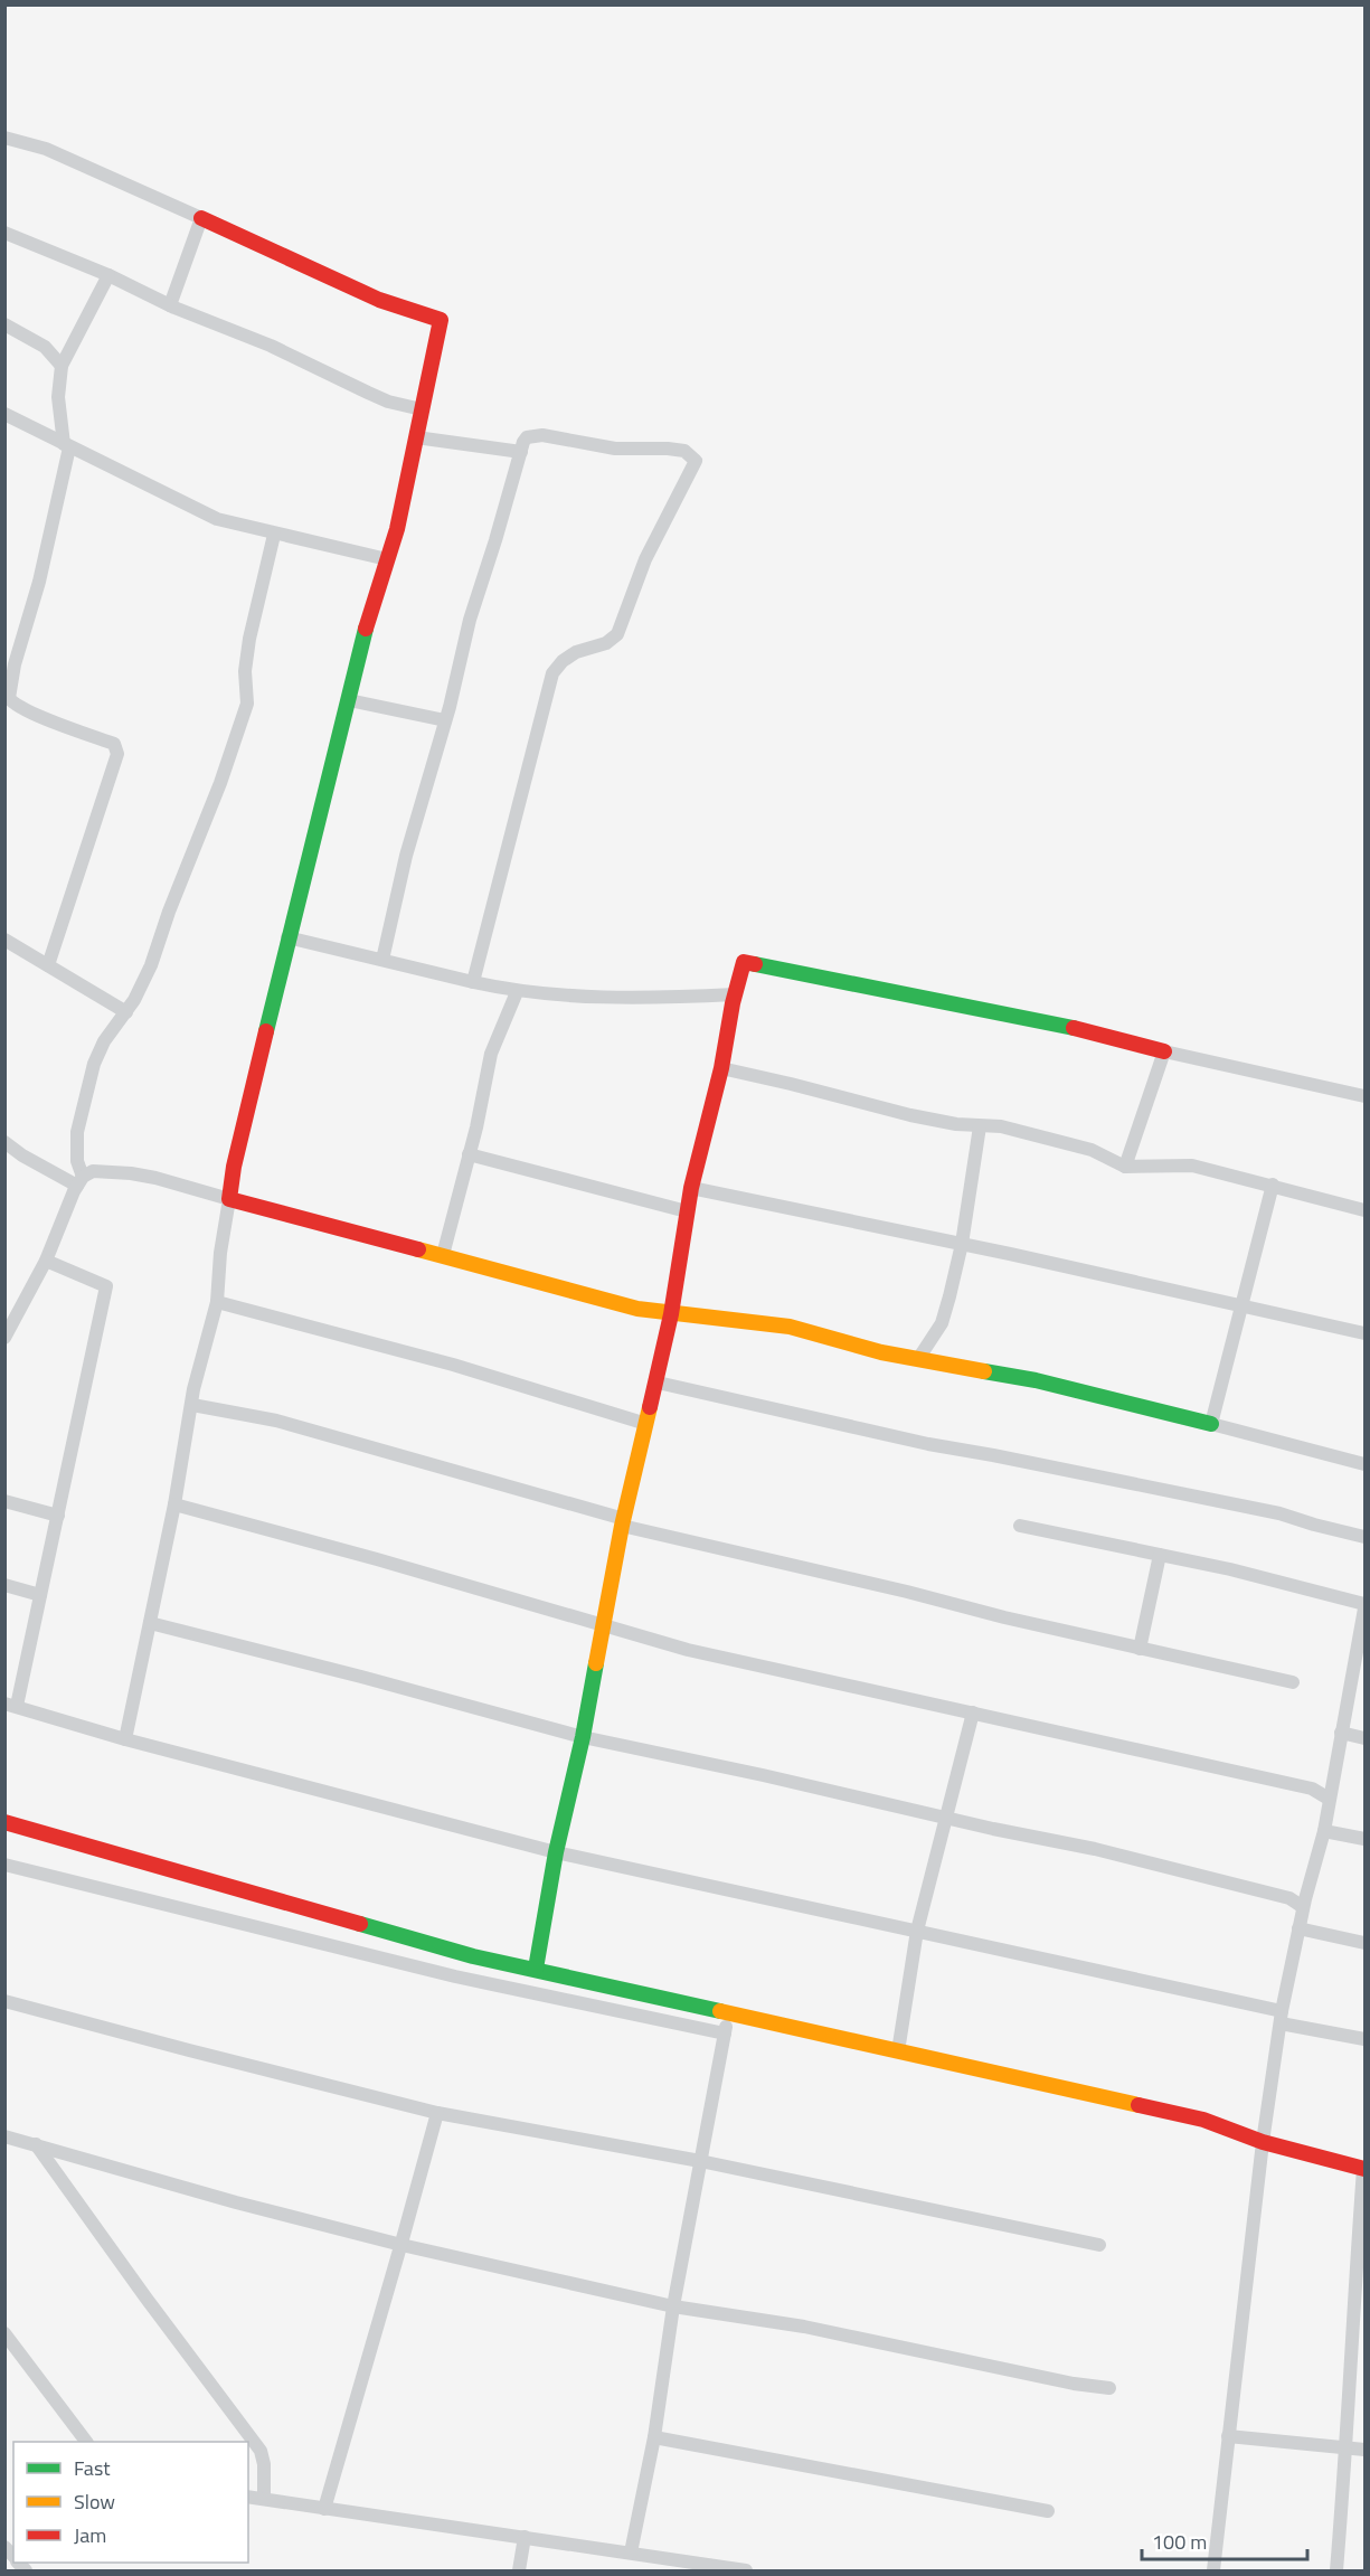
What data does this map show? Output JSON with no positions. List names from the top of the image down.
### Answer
{
  "legend": ["Fast", "Slow", "Jam"],
  "scale_bar": "100 m"
}
